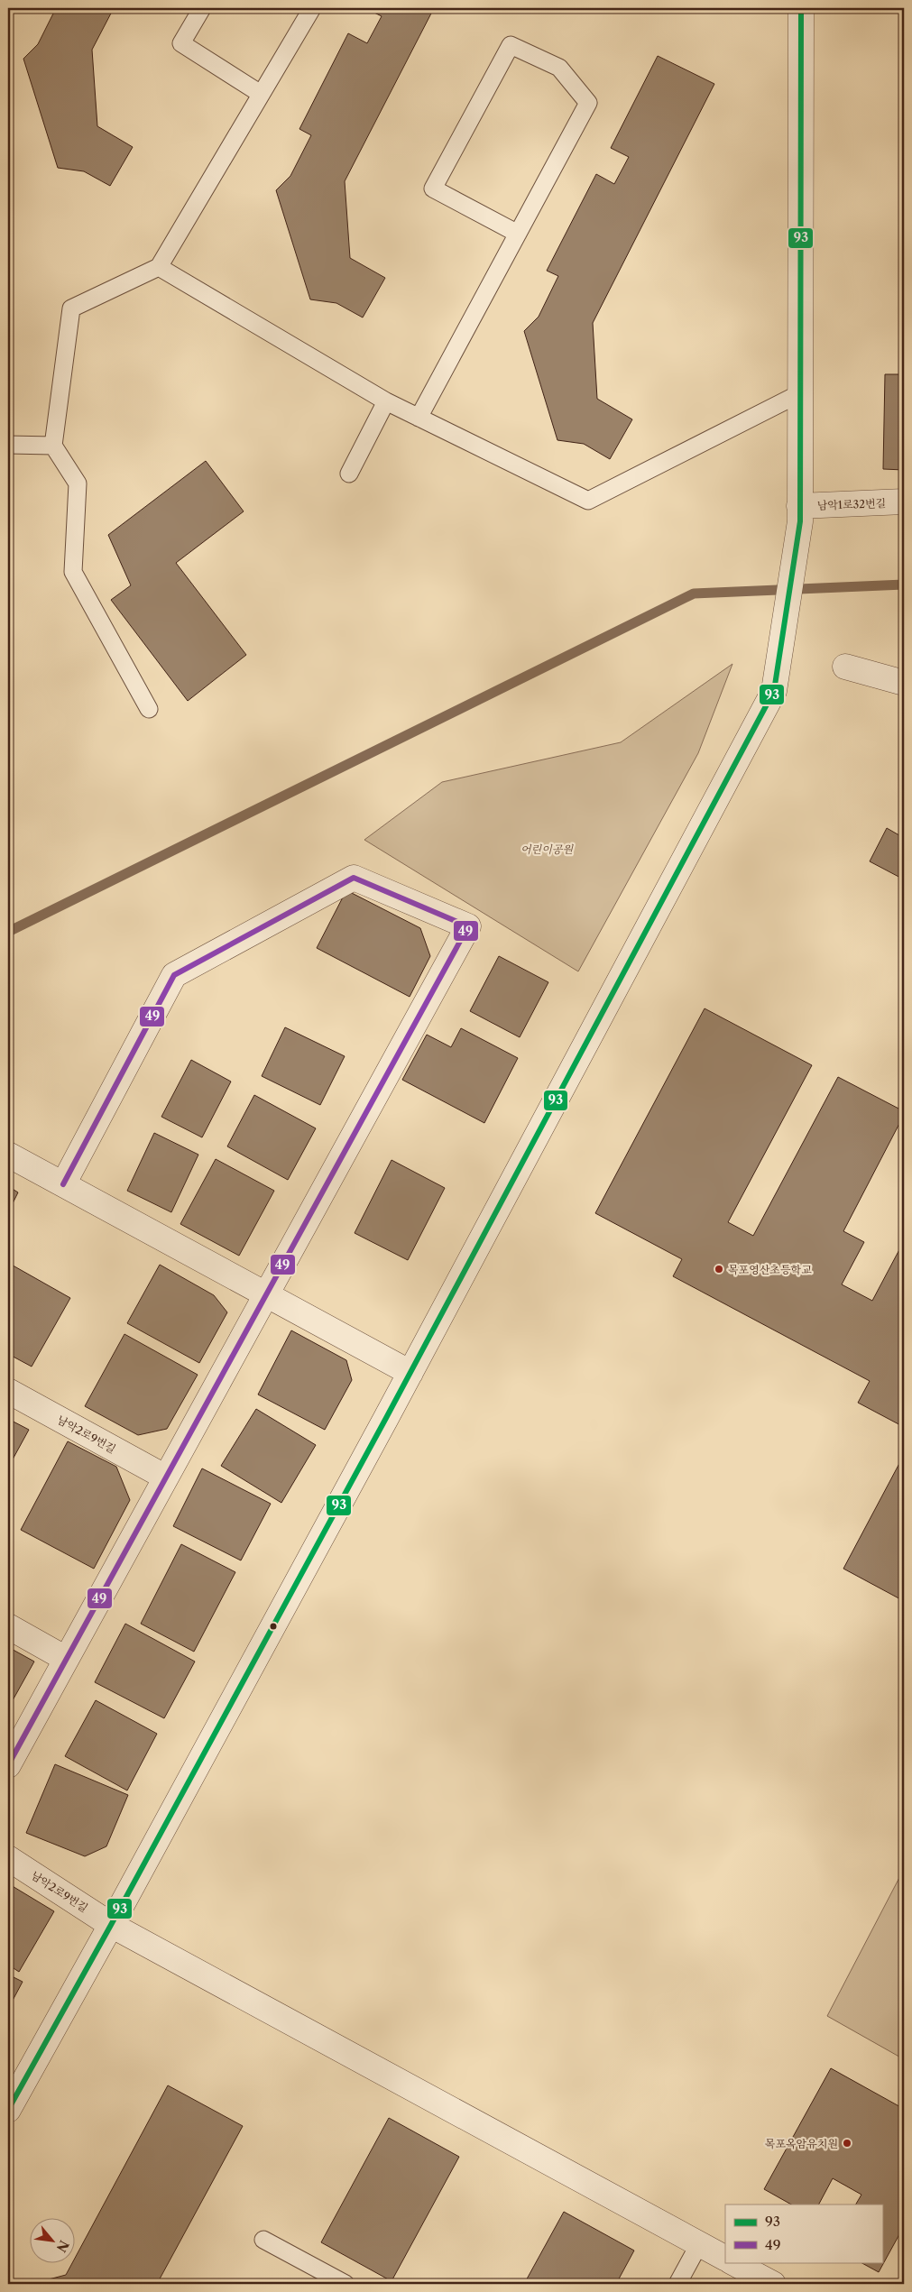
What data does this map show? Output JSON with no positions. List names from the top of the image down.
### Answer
{
  "streets": {
    "street": ["남악1로32번길", "남악2로9번길"]
  },
  "parks": ["어린이공원"],
  "places": ["목포영산초등학교", "목포옥암유치원"],
  "lines": ["transit line 93", "transit line 49"],
  "legend": ["93", "49"],
  "north": "bottom right"
}
